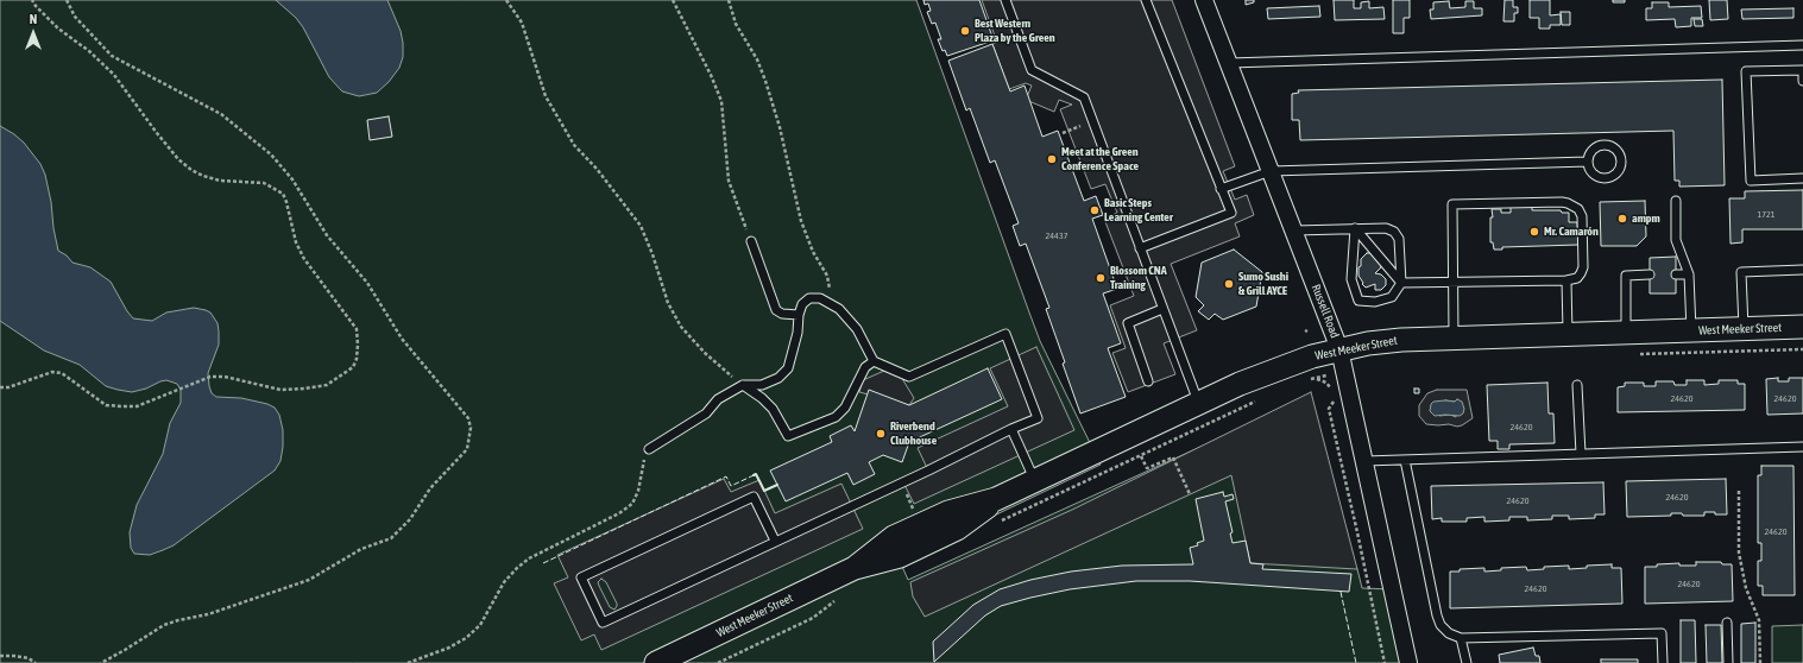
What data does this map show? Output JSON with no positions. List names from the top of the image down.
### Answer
{
  "streets": {
    "main road": ["West Meeker Street"],
    "street": ["Russell Road"]
  },
  "crossings": [
    ["Russell Road", "West Meeker Street"]
  ],
  "places": [
    "Best Western Plaza by the Green",
    "Meet at the Green Conference Space",
    "Basic Steps Learning Center",
    "ampm",
    "Mr. Camarón",
    "Blossom CNA Training",
    "Sumo Sushi & Grill AYCE",
    "Riverbend Clubhouse"
  ],
  "house_numbers": [
    "1721",
    "24437",
    "24620",
    "24620",
    "24620",
    "24620",
    "24620",
    "24620",
    "24620",
    "24620"
  ],
  "north": "top"
}
